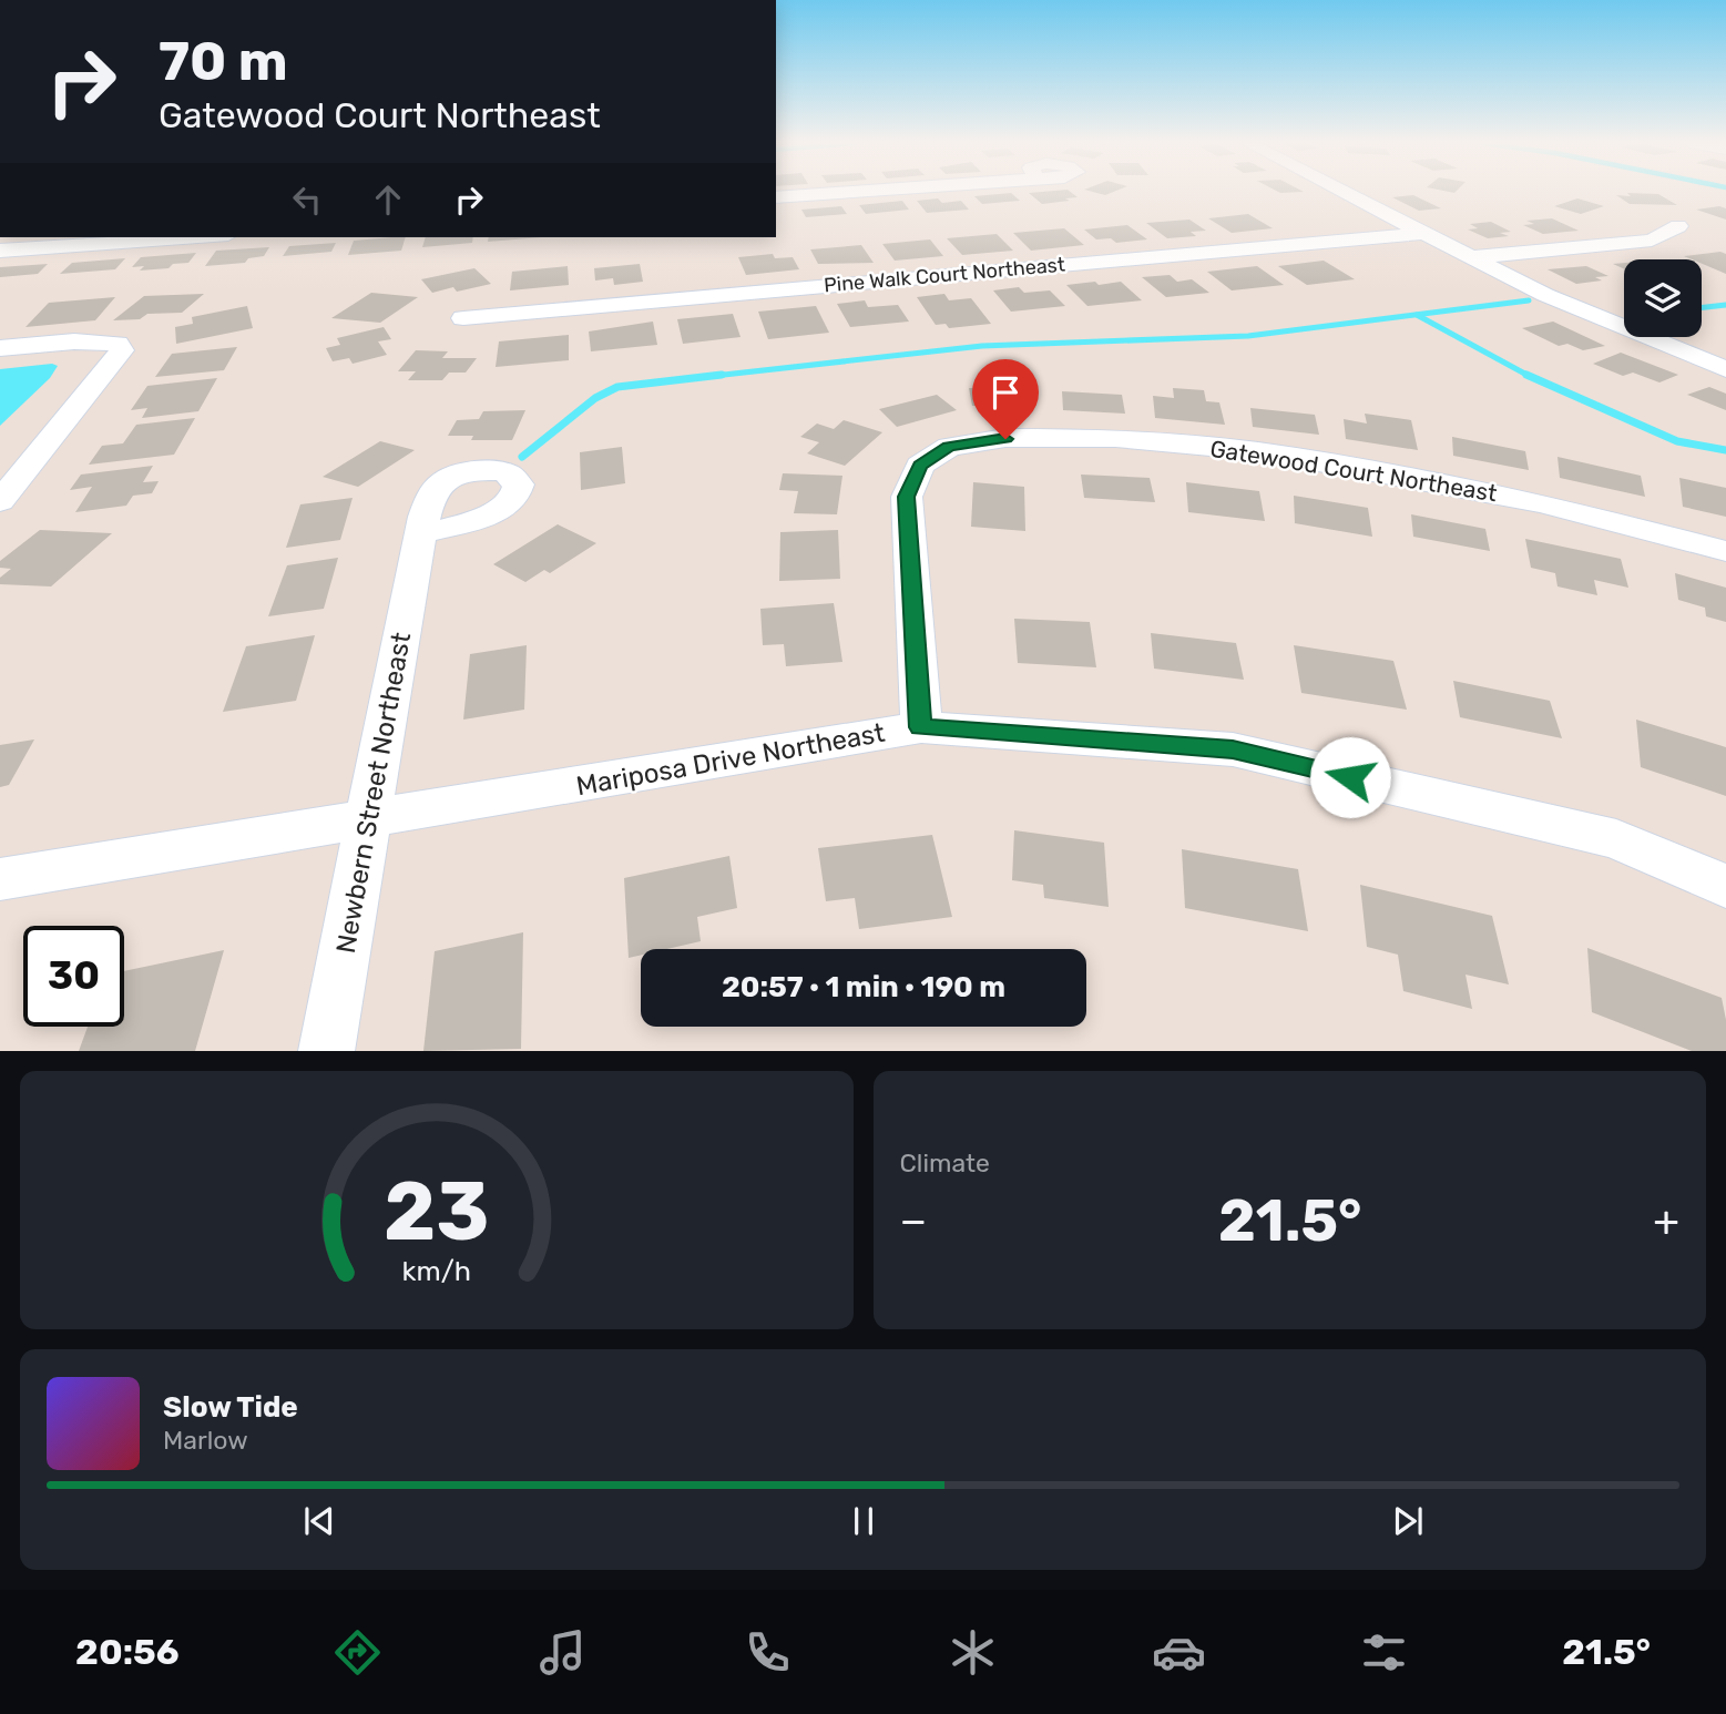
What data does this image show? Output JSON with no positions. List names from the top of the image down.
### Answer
{
  "streets": {
    "street": [
      "Pine Walk Court Northeast",
      "Gatewood Court Northeast",
      "Mariposa Drive Northeast",
      "Newbern Street Northeast"
    ]
  },
  "crossings": [
    ["Gatewood Court Northeast", "Mariposa Drive Northeast"],
    ["Mariposa Drive Northeast", "Newbern Street Northeast"]
  ],
  "page": {
    "turn": ["70 m", "Gatewood Court Northeast"],
    "limit": "30",
    "trip": "20:57 · 1 min · 190 m",
    "tile": "Climate",
    "heat": ["−", "21.5°", "+"],
    "song": ["Slow Tide", "Marlow"],
    "tabs": ["20:56", "21.5°"],
    "gauge": ["23", "km/h"]
  }
}
